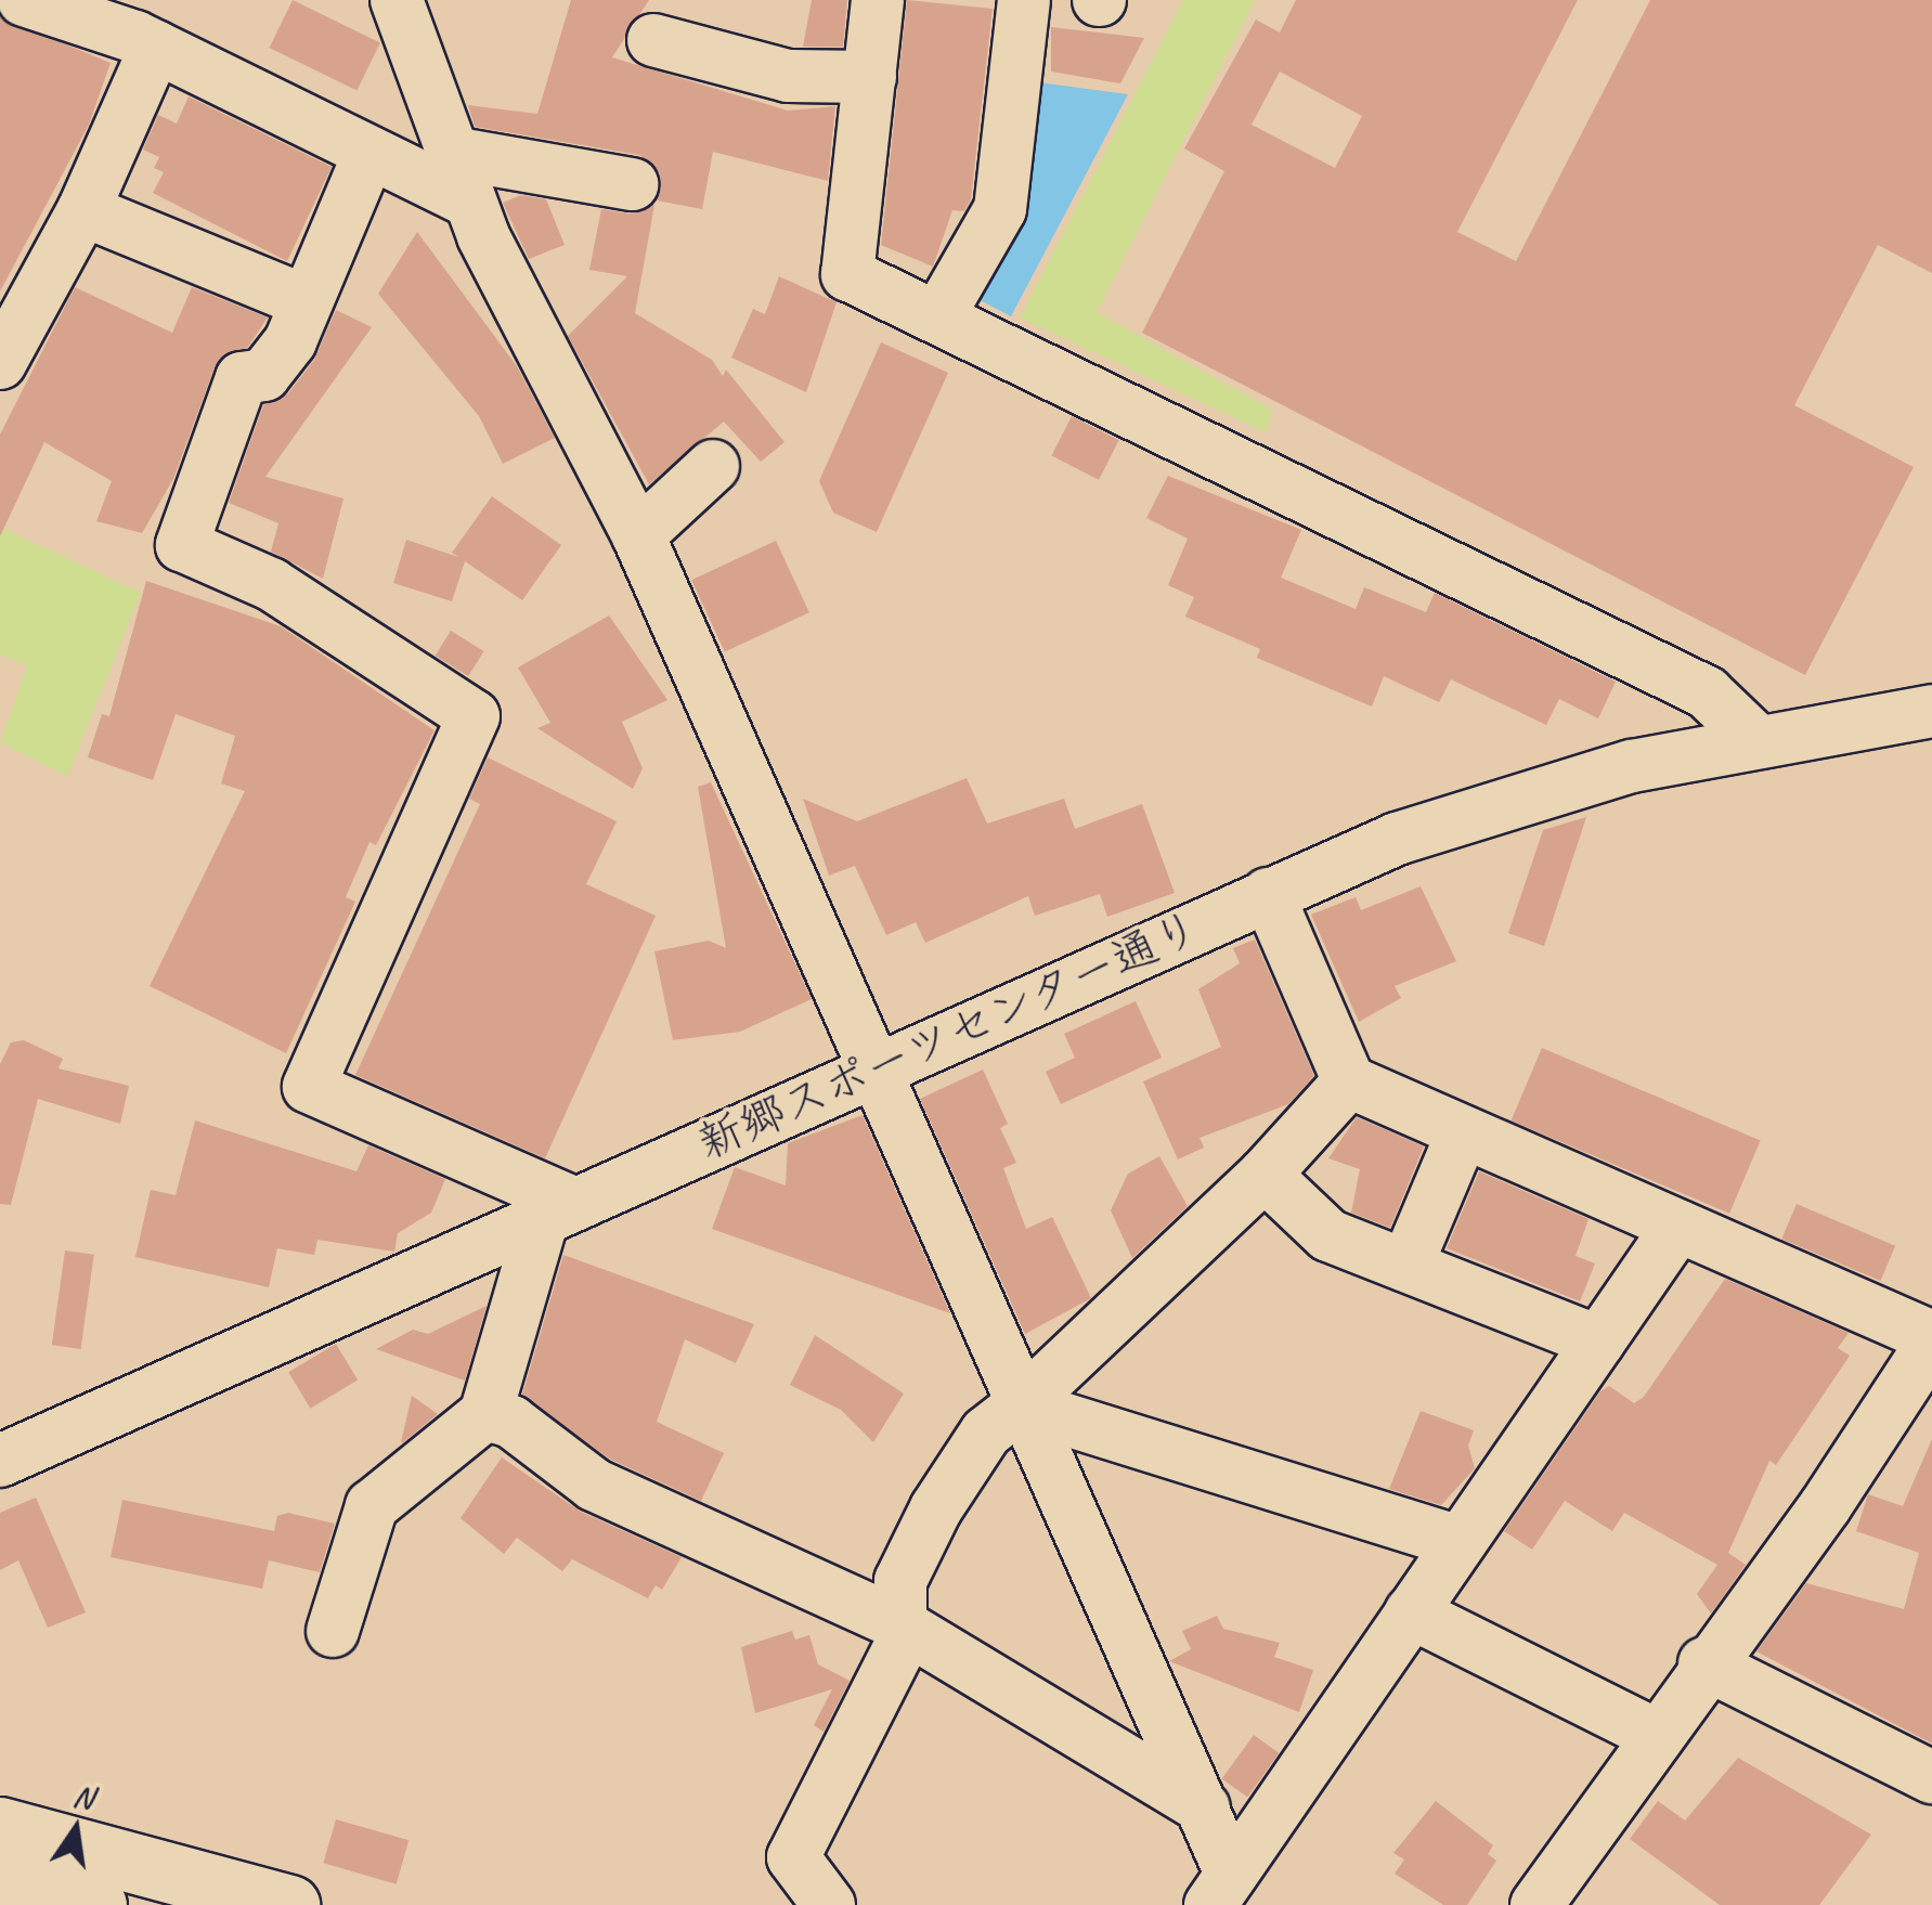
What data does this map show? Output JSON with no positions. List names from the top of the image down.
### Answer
{
  "streets": {
    "street": ["新郷スポーツセンター通り"]
  },
  "north": "top"
}
